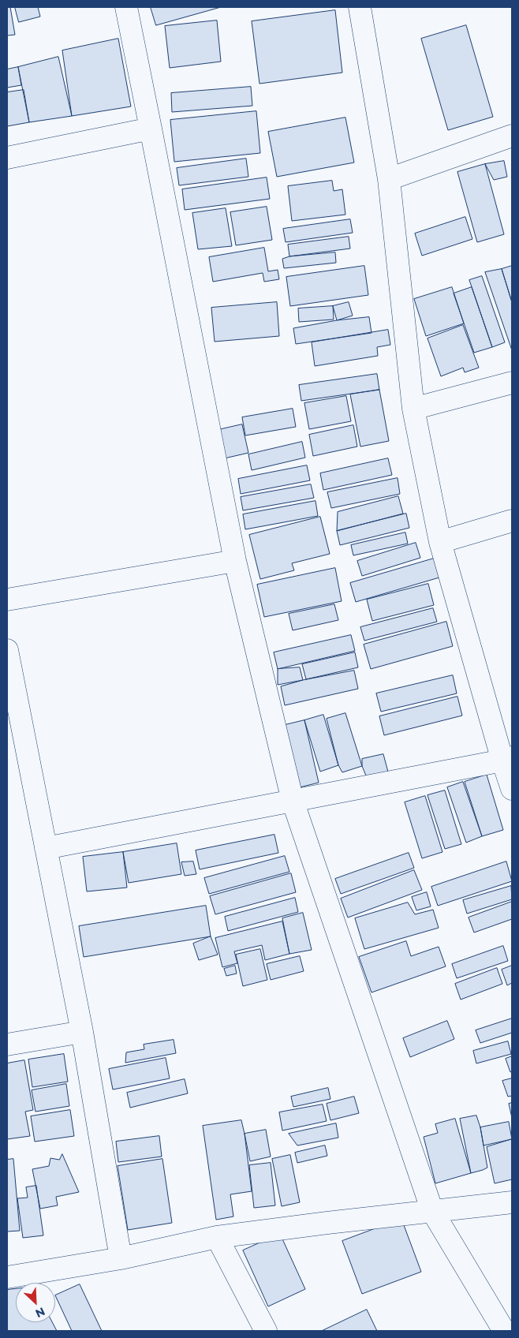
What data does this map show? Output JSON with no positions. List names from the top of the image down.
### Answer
{
  "north": "bottom right"
}
